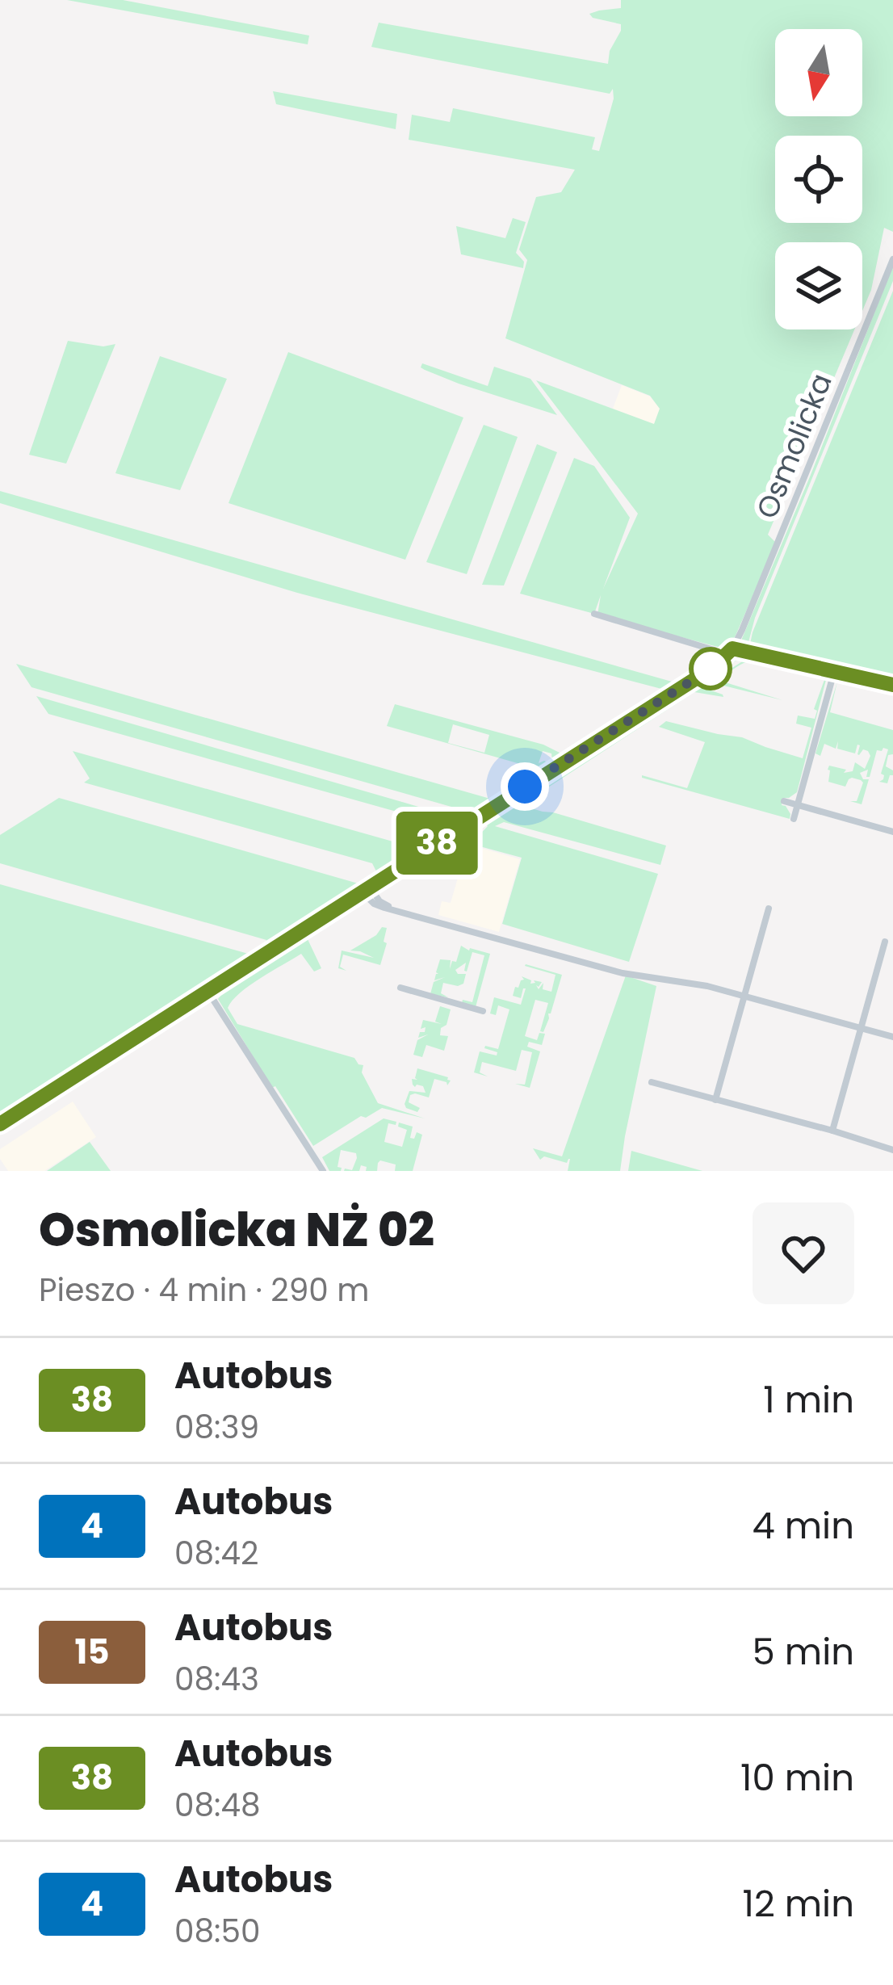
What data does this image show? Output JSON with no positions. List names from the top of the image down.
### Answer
{
  "streets": {
    "street": ["Osmolicka"]
  },
  "lines": ["bus line 38"],
  "north": "bottom",
  "page": {
    "on_map": "38",
    "heading": ["Osmolicka NŻ 02", "Pieszo · 4 min · 290 m"],
    "list": [
      {
        "mark": "38",
        "name": "Autobus",
        "note": "08:39",
        "value": "1 min"
      },
      {
        "mark": "4",
        "name": "Autobus",
        "note": "08:42",
        "value": "4 min"
      },
      {
        "mark": "15",
        "name": "Autobus",
        "note": "08:43",
        "value": "5 min"
      },
      {
        "mark": "38",
        "name": "Autobus",
        "note": "08:48",
        "value": "10 min"
      },
      {
        "mark": "4",
        "name": "Autobus",
        "note": "08:50",
        "value": "12 min"
      }
    ]
  }
}
